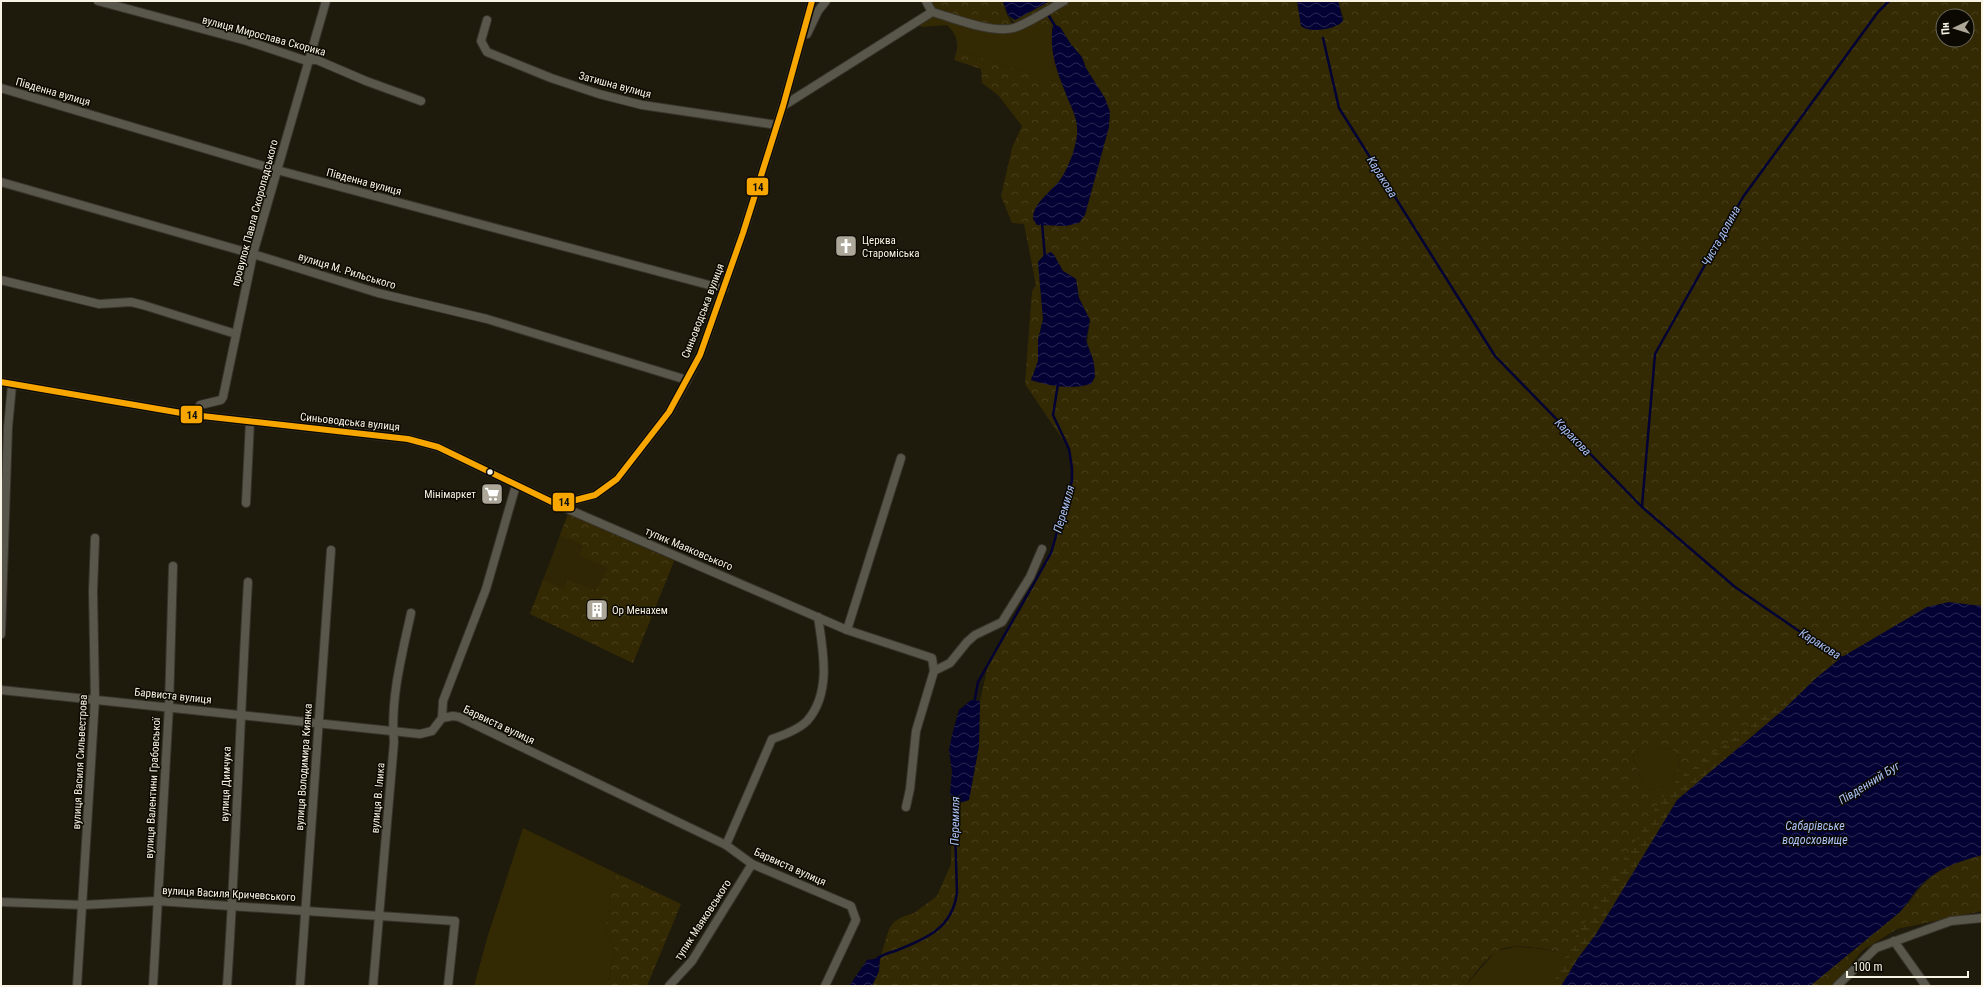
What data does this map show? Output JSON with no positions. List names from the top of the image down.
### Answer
{
  "streets": {
    "street": [
      "вулиця Мирослава Скорика",
      "Затишна вулиця",
      "Південна вулиця",
      "провулок Павла Скоропадського",
      "вулиця М. Рильського",
      "Синьоводська вулиця",
      "тупик Маяковського",
      "Барвиста вулиця",
      "вулиця Василя Сильвестрова",
      "вулиця Володимира Киянка",
      "вулиця Димчука",
      "вулиця Валентини Грабовської",
      "вулиця В. Ілика",
      "вулиця Василя Кричевського"
    ]
  },
  "crossings": [
    ["вулиця Мирослава Скорика", "провулок Павла Скоропадського"],
    ["Затишна вулиця", "Синьоводська вулиця"],
    ["Південна вулиця", "провулок Павла Скоропадського"],
    ["Південна вулиця", "Синьоводська вулиця"],
    ["провулок Павла Скоропадського", "вулиця М. Рильського"],
    ["провулок Павла Скоропадського", "Синьоводська вулиця"],
    ["вулиця М. Рильського", "Синьоводська вулиця"],
    ["Синьоводська вулиця", "тупик Маяковського"],
    ["тупик Маяковського", "Барвиста вулиця"],
    ["Барвиста вулиця", "вулиця Василя Сильвестрова"],
    ["Барвиста вулиця", "вулиця Володимира Киянка"],
    ["Барвиста вулиця", "вулиця Димчука"],
    ["Барвиста вулиця", "вулиця Валентини Грабовської"],
    ["Барвиста вулиця", "вулиця В. Ілика"],
    ["вулиця Василя Сильвестрова", "вулиця Василя Кричевського"],
    ["вулиця Володимира Киянка", "вулиця Василя Кричевського"],
    ["вулиця Димчука", "вулиця Василя Кричевського"],
    ["вулиця Валентини Грабовської", "вулиця Василя Кричевського"],
    ["вулиця В. Ілика", "вулиця Василя Кричевського"]
  ],
  "water": [
    "Каракова",
    "Чиста долина",
    "Перемиля",
    "Південний Буг",
    "Сабарівське водосховище"
  ],
  "places": {
    "church": ["Церква Староміська"],
    "supermarket": ["Мінімаркет"],
    "building": ["Ор Менахем"]
  },
  "lines": ["transit line 14"],
  "scale_bar": "100 m",
  "north": "left"
}
